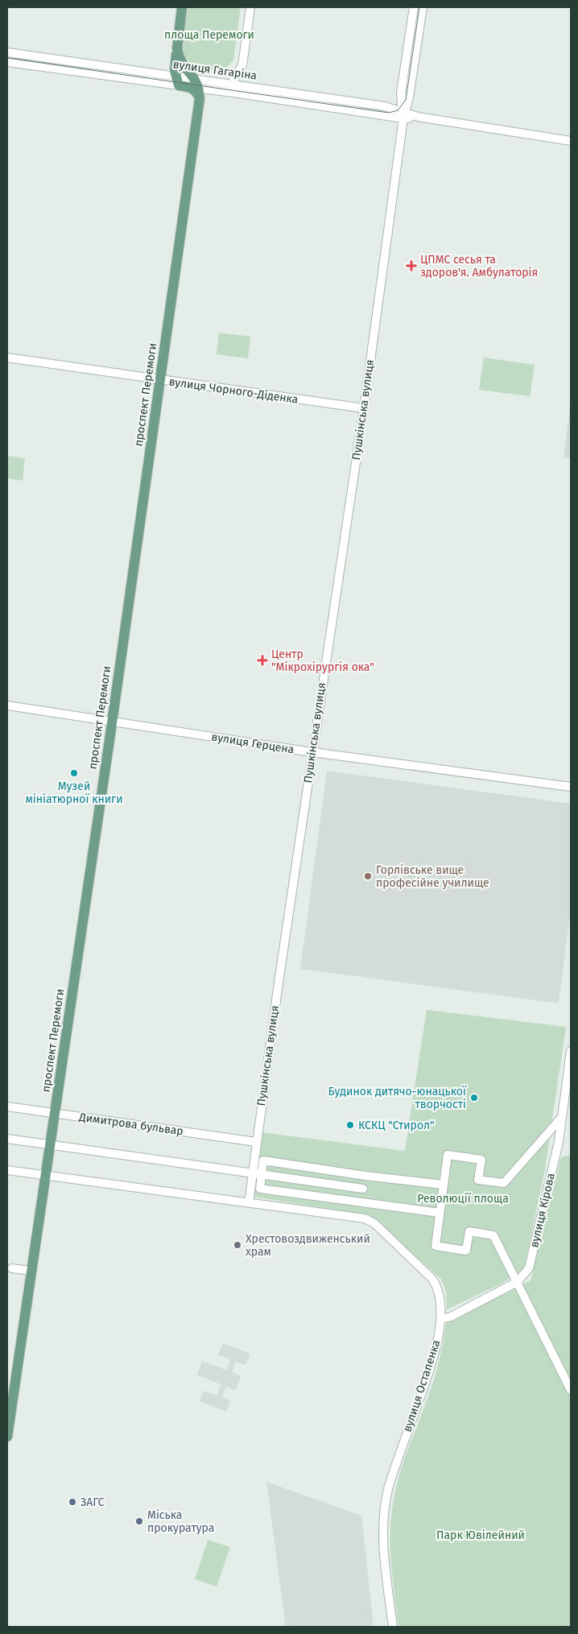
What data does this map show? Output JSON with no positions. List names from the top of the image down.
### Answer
{
  "streets": {
    "main road": ["вулиця Гагаріна", "проспект Перемоги"],
    "street": [
      "вулиця Чорного-Діденка",
      "Пушкінська вулиця",
      "вулиця Герцена",
      "Димитрова бульвар",
      "вулиця Кірова",
      "вулиця Остапенка"
    ]
  },
  "crossings": [
    ["вулиця Гагаріна", "проспект Перемоги"],
    ["вулиця Гагаріна", "Пушкінська вулиця"],
    ["вулиця Чорного-Діденка", "проспект Перемоги"],
    ["вулиця Чорного-Діденка", "Пушкінська вулиця"],
    ["проспект Перемоги", "вулиця Герцена"],
    ["проспект Перемоги", "Димитрова бульвар"],
    ["Пушкінська вулиця", "вулиця Герцена"],
    ["Пушкінська вулиця", "Димитрова бульвар"],
    ["Пушкінська вулиця", "вулиця Остапенка"],
    ["вулиця Кірова", "вулиця Остапенка"]
  ],
  "parks": ["площа Перемоги", "Революції площа", "Парк Ювілейний"],
  "places": {
    "health": ["ЦПМС сесья та здоров'я. Амбулаторія", "Центр \"Мікрохірургія ока\""],
    "other": [
      "Музей мініатюрної книги",
      "Горлівське вище професійне училище",
      "Будинок дитячо-юнацької творчості",
      "КСКЦ \"Стирол\"",
      "Хрестовоздвиженський храм",
      "ЗАГС",
      "Міська прокуратура"
    ]
  }
}
